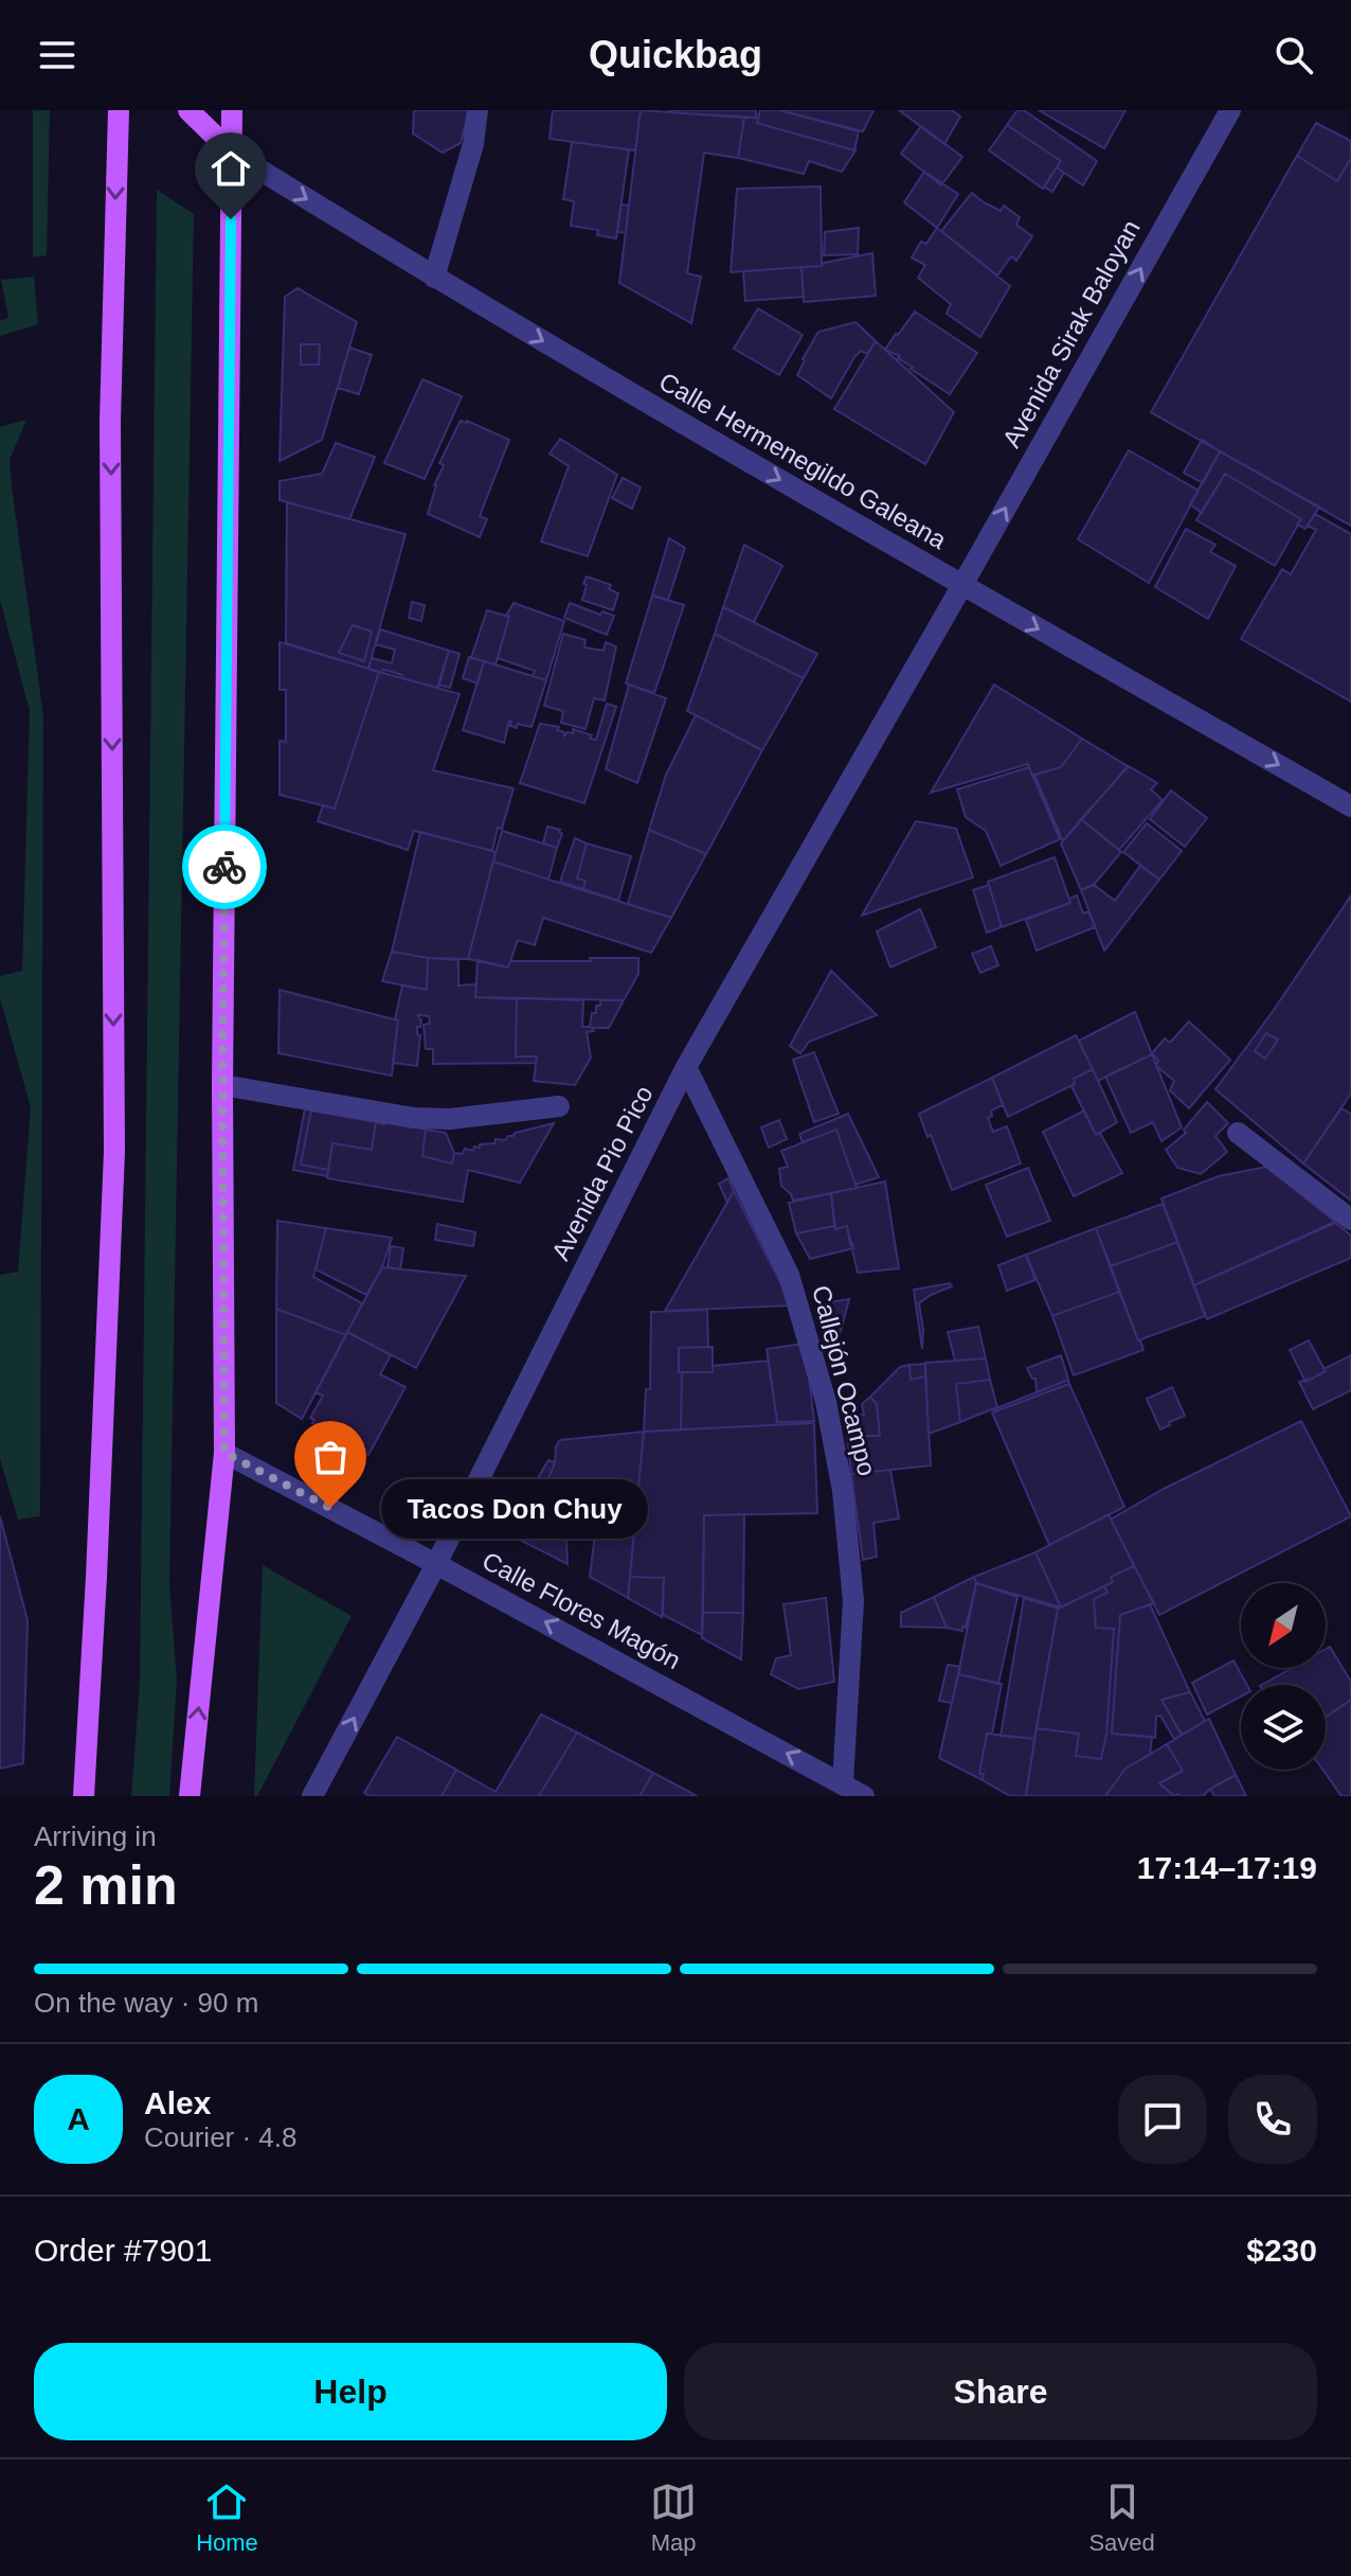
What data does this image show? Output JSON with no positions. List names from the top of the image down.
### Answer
{
  "streets": {
    "street": [
      "Avenida Sirak Baloyan",
      "Calle Hermenegildo Galeana",
      "Avenida Pio Pico",
      "Callejón Ocampo",
      "Calle Flores Magón"
    ]
  },
  "crossings": [
    ["Avenida Sirak Baloyan", "Calle Hermenegildo Galeana"],
    ["Avenida Sirak Baloyan", "Avenida Pio Pico"],
    ["Calle Hermenegildo Galeana", "Avenida Pio Pico"],
    ["Avenida Pio Pico", "Callejón Ocampo"],
    ["Avenida Pio Pico", "Calle Flores Magón"],
    ["Callejón Ocampo", "Calle Flores Magón"]
  ],
  "one_way": ["Avenida Sirak Baloyan", "Calle Hermenegildo Galeana", "Calle Flores Magón"],
  "places": ["Tacos Don Chuy"],
  "north": "bottom left",
  "page": {
    "header": "Quickbag",
    "bubble": "Tacos Don Chuy",
    "heading": ["2 min", "Arriving in", "17:14–17:19"],
    "panel": [
      "Alex",
      "Courier · 4.8",
      "Order #7901",
      "$230"
    ],
    "bar": "On the way · 90 m",
    "round": "A",
    "buttons": ["Help", "Share"],
    "tabs": ["Home", "Map", "Saved"]
  }
}
